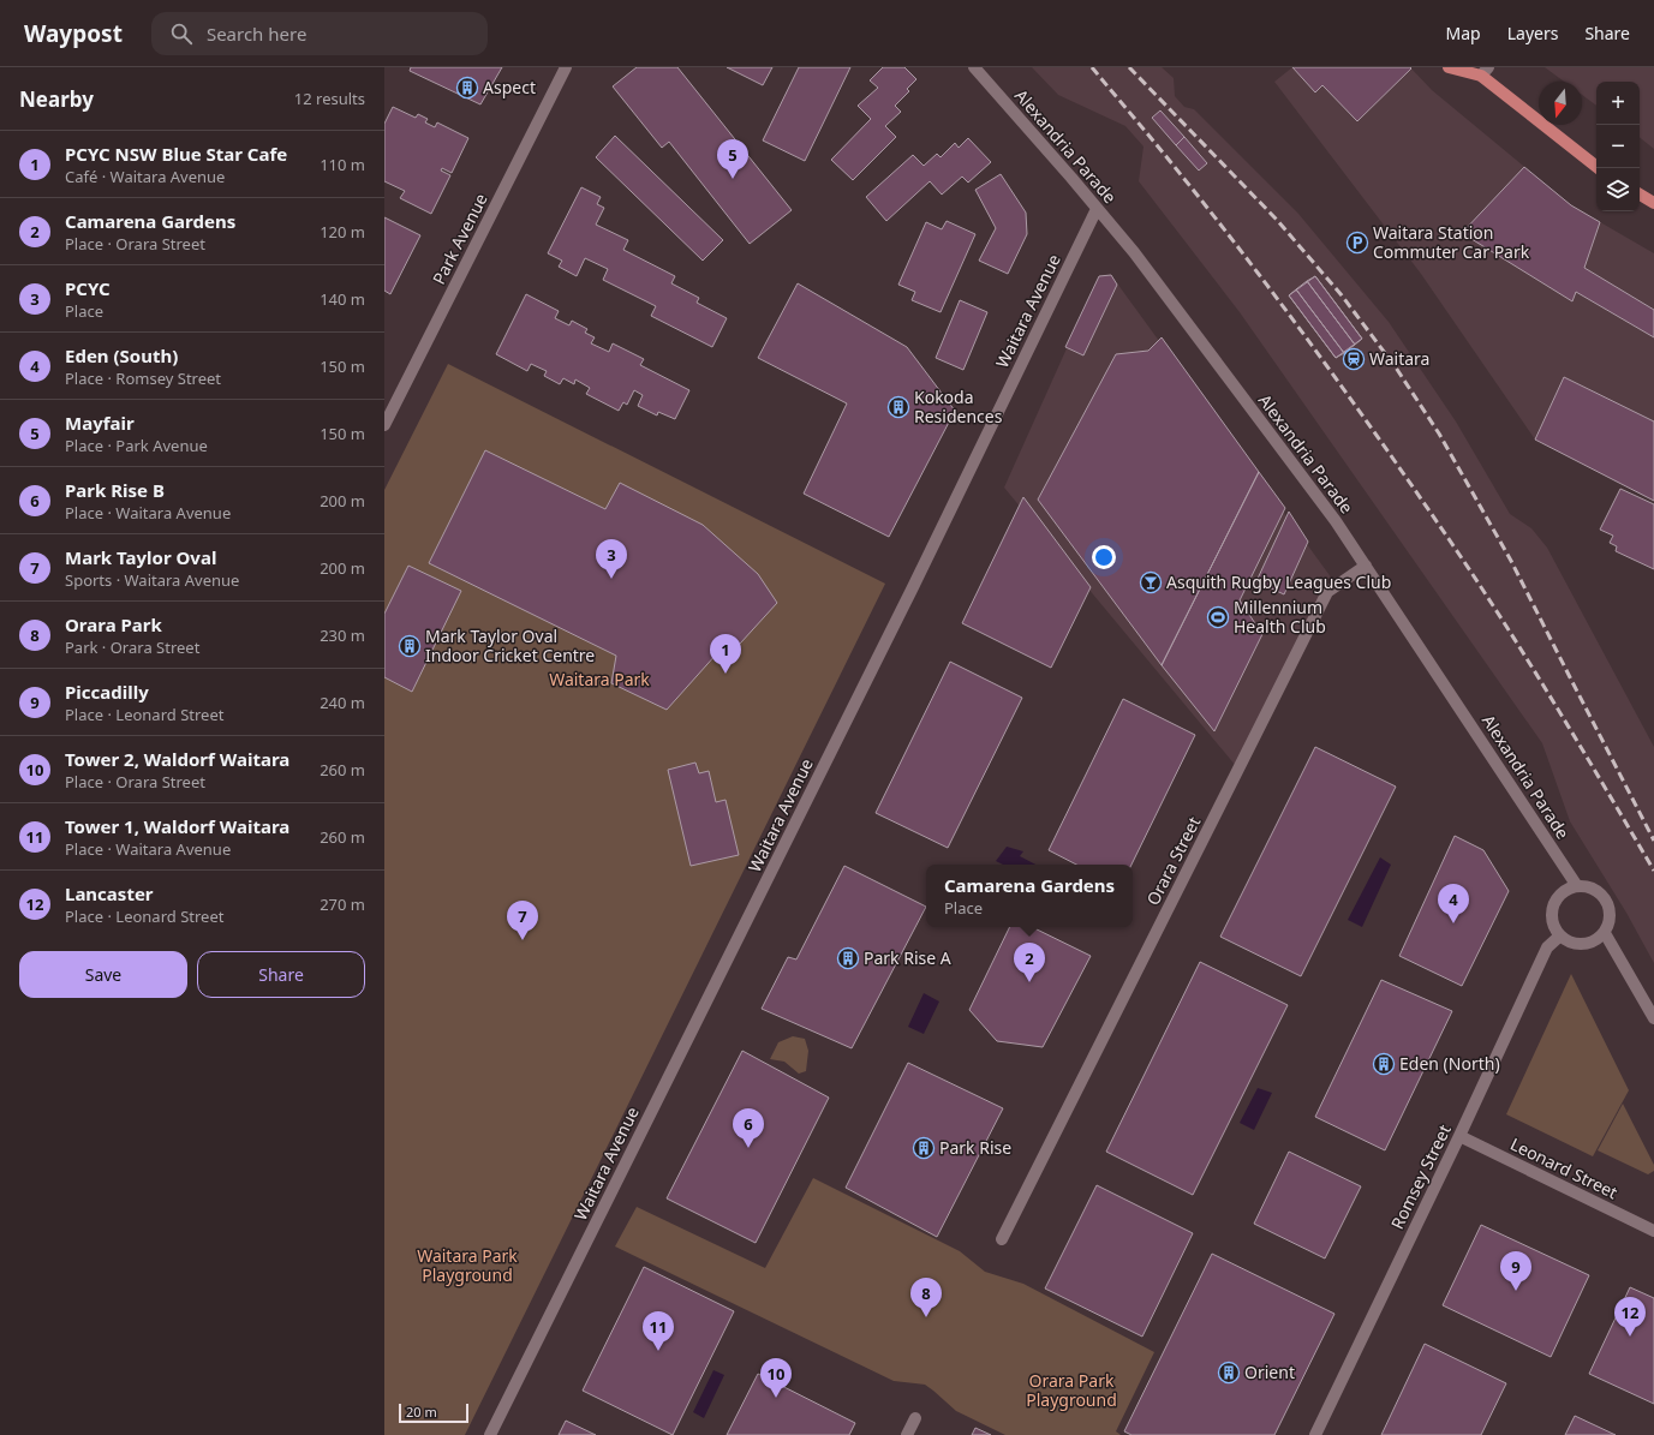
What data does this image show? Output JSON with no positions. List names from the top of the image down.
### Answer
{
  "streets": {
    "street": [
      "Alexandria Parade",
      "Park Avenue",
      "Waitara Avenue",
      "Orara Street",
      "Leonard Street",
      "Romsey Street"
    ]
  },
  "crossings": [
    ["Alexandria Parade", "Waitara Avenue"],
    ["Alexandria Parade", "Orara Street"],
    ["Alexandria Parade", "Romsey Street"],
    ["Leonard Street", "Romsey Street"]
  ],
  "parks": ["Waitara Park", "Waitara Park Playground", "Orara Park Playground"],
  "places": {
    "building": [
      "Aspect",
      "Kokoda Residences",
      "Mark Taylor Oval Indoor Cricket Centre",
      "Park Rise A",
      "Eden (North)",
      "Park Rise",
      "Orient"
    ],
    "parking": ["Waitara Station Commuter Car Park"],
    "station": ["Waitara"],
    "bar": ["Asquith Rugby Leagues Club"],
    "sports": ["Millennium Health Club"]
  },
  "scale_bar": "20 m",
  "north": "bottom",
  "page": {
    "header": "Waypost",
    "search": "Search here",
    "nav": ["Map", "Layers", "Share"],
    "heading": ["Nearby", "12 results"],
    "map_buttons": ["+", "−"],
    "list": [
      {
        "mark": "1",
        "name": "PCYC NSW Blue Star Cafe",
        "note": "Café · Waitara Avenue",
        "value": "110 m"
      },
      {
        "mark": "2",
        "name": "Camarena Gardens",
        "note": "Place · Orara Street",
        "value": "120 m"
      },
      {
        "mark": "3",
        "name": "PCYC",
        "note": "Place",
        "value": "140 m"
      },
      {
        "mark": "4",
        "name": "Eden (South)",
        "note": "Place · Romsey Street",
        "value": "150 m"
      },
      {
        "mark": "5",
        "name": "Mayfair",
        "note": "Place · Park Avenue",
        "value": "150 m"
      },
      {
        "mark": "6",
        "name": "Park Rise B",
        "note": "Place · Waitara Avenue",
        "value": "200 m"
      },
      {
        "mark": "7",
        "name": "Mark Taylor Oval",
        "note": "Sports · Waitara Avenue",
        "value": "200 m"
      },
      {
        "mark": "8",
        "name": "Orara Park",
        "note": "Park · Orara Street",
        "value": "230 m"
      },
      {
        "mark": "9",
        "name": "Piccadilly",
        "note": "Place · Leonard Street",
        "value": "240 m"
      },
      {
        "mark": "10",
        "name": "Tower 2, Waldorf Waitara",
        "note": "Place · Orara Street",
        "value": "260 m"
      },
      {
        "mark": "11",
        "name": "Tower 1, Waldorf Waitara",
        "note": "Place · Waitara Avenue",
        "value": "260 m"
      },
      {
        "mark": "12",
        "name": "Lancaster",
        "note": "Place · Leonard Street",
        "value": "270 m"
      }
    ],
    "pins": [
      "5",
      "3",
      "1",
      "4",
      "7",
      "2",
      "6",
      "9",
      "8",
      "12",
      "11",
      "10"
    ],
    "popup": ["Camarena Gardens", "Place"],
    "buttons": ["Save", "Share"],
    "scale": "20 m"
  }
}
